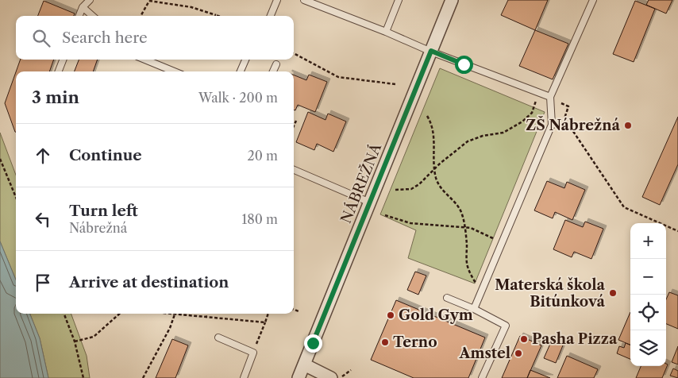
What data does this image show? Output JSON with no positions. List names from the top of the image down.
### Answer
{
  "streets": {
    "street": ["NÁBREŽNÁ"]
  },
  "places": [
    "ZŠ Nábrežná",
    "Materská škola Bitúnková",
    "Gold Gym",
    "Pasha Pizza",
    "Terno",
    "Amstel"
  ],
  "page": {
    "search": "Search here",
    "heading": ["3 min", "Walk · 200 m"],
    "list": [
      ["Continue", "20 m"],
      ["Turn left", "Nábrežná", "180 m"],
      "Arrive at destination"
    ],
    "map_buttons": ["+", "−"]
  }
}
